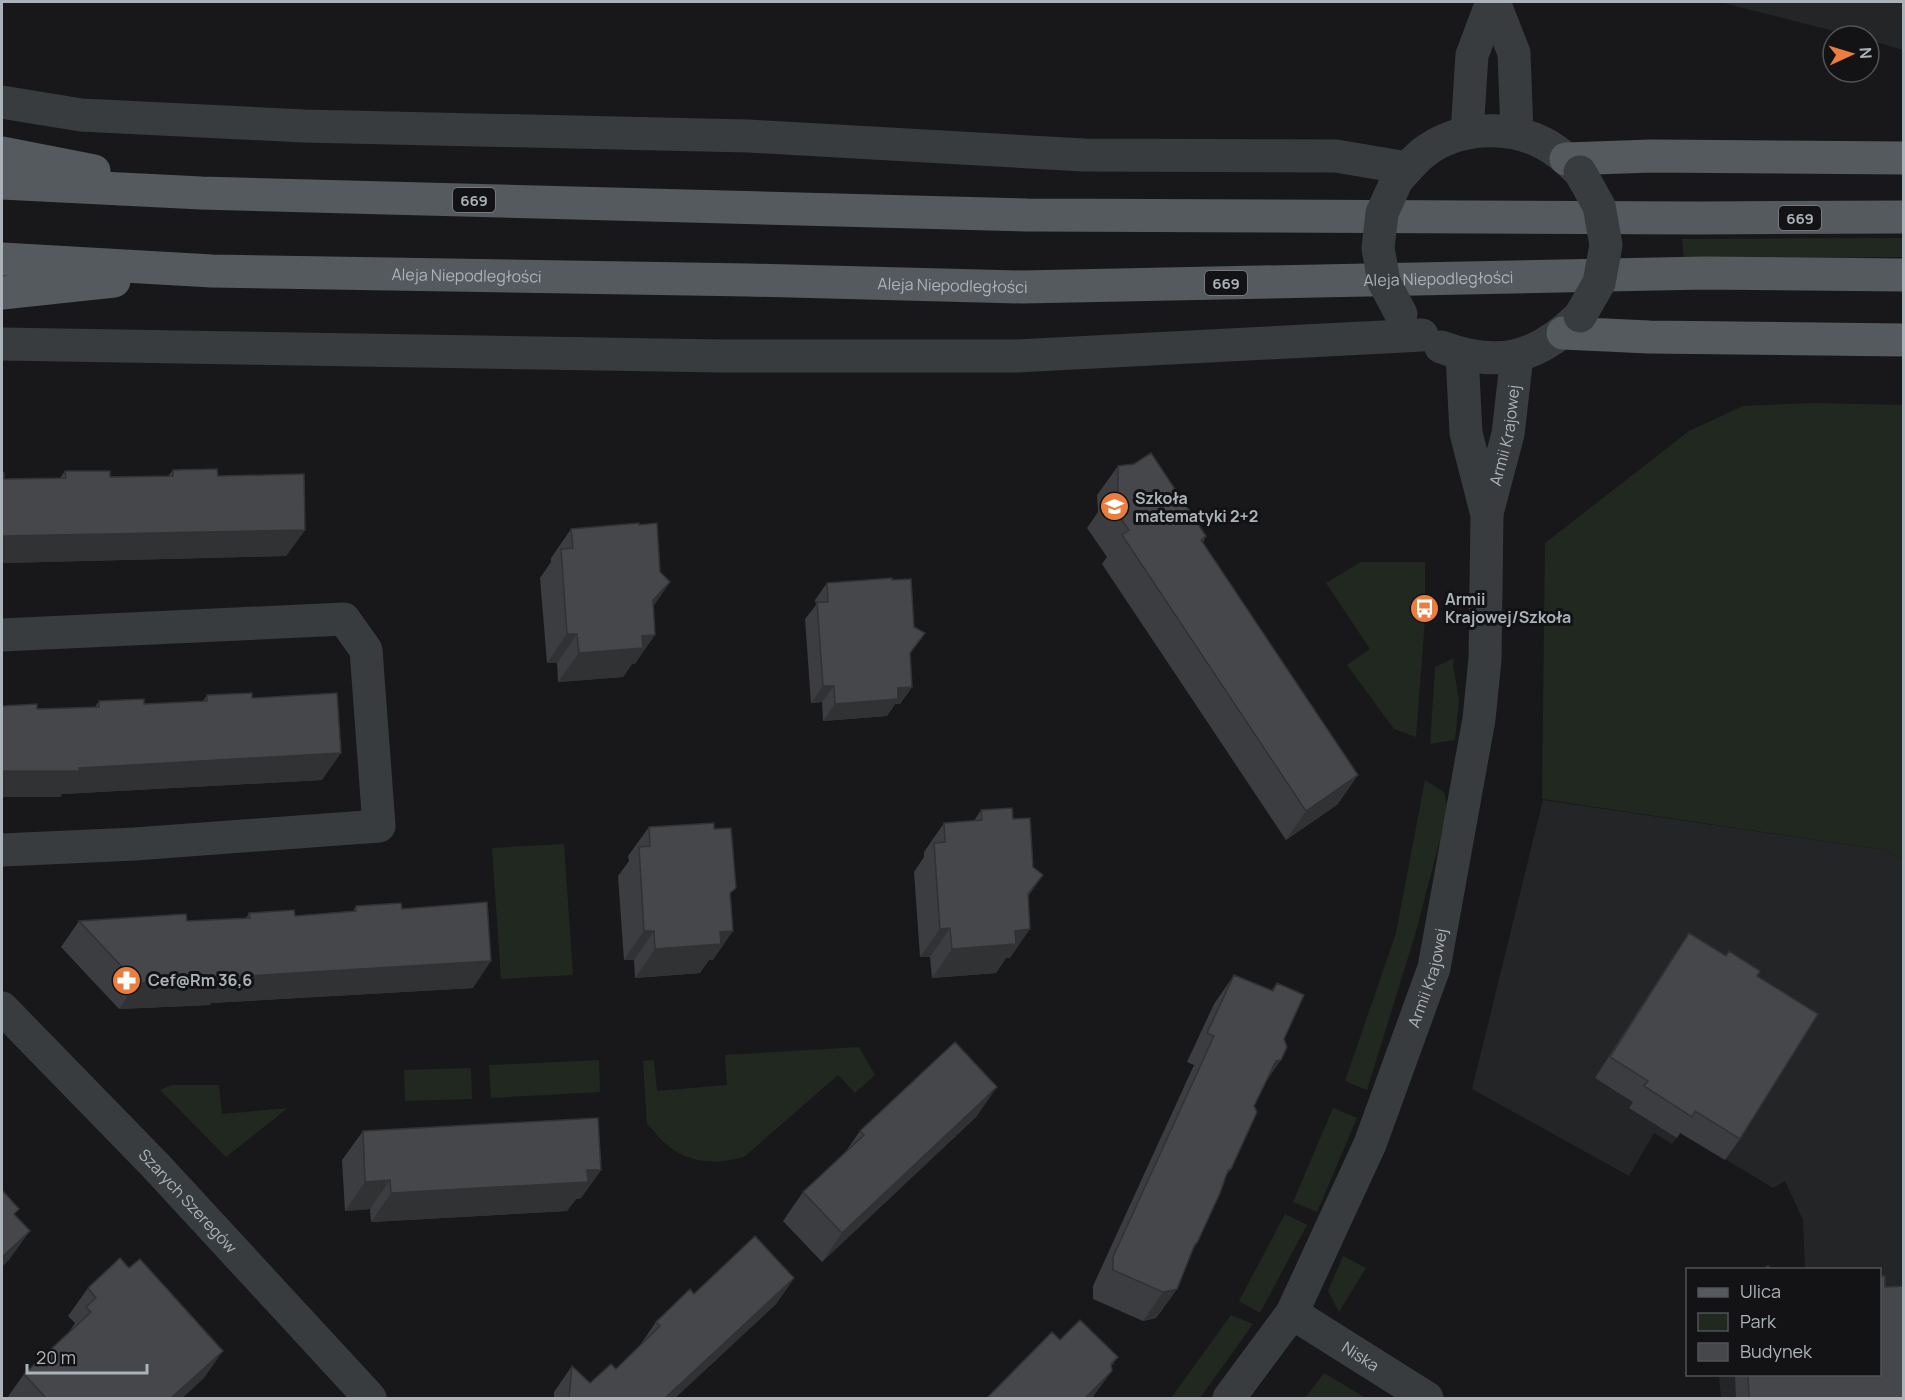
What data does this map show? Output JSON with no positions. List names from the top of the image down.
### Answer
{
  "streets": {
    "main road": ["669", "Aleja Niepodległości"],
    "street": ["Armii Krajowej", "Szarych Szeregów", "Niska"]
  },
  "crossings": [
    ["Armii Krajowej", "Niska"]
  ],
  "places": {
    "school or university": ["Szkoła matematyki 2+2"],
    "bus stop": ["Armii Krajowej/Szkoła"],
    "pharmacy": ["Cef@Rm 36,6"]
  },
  "legend": ["Ulica", "Park", "Budynek"],
  "scale_bar": "20 m",
  "north": "right"
}
